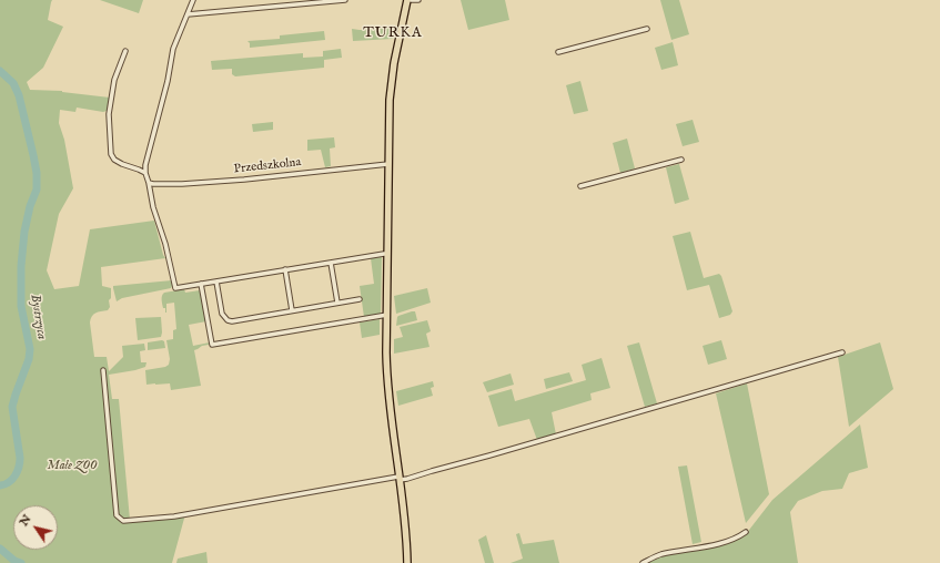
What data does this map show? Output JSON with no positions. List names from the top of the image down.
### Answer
{
  "streets": {
    "street": ["Przedszkolna"]
  },
  "districts": ["TURKA"],
  "water": ["Bystrzyca"],
  "parks": ["Małe ZOO"],
  "north": "top left"
}
